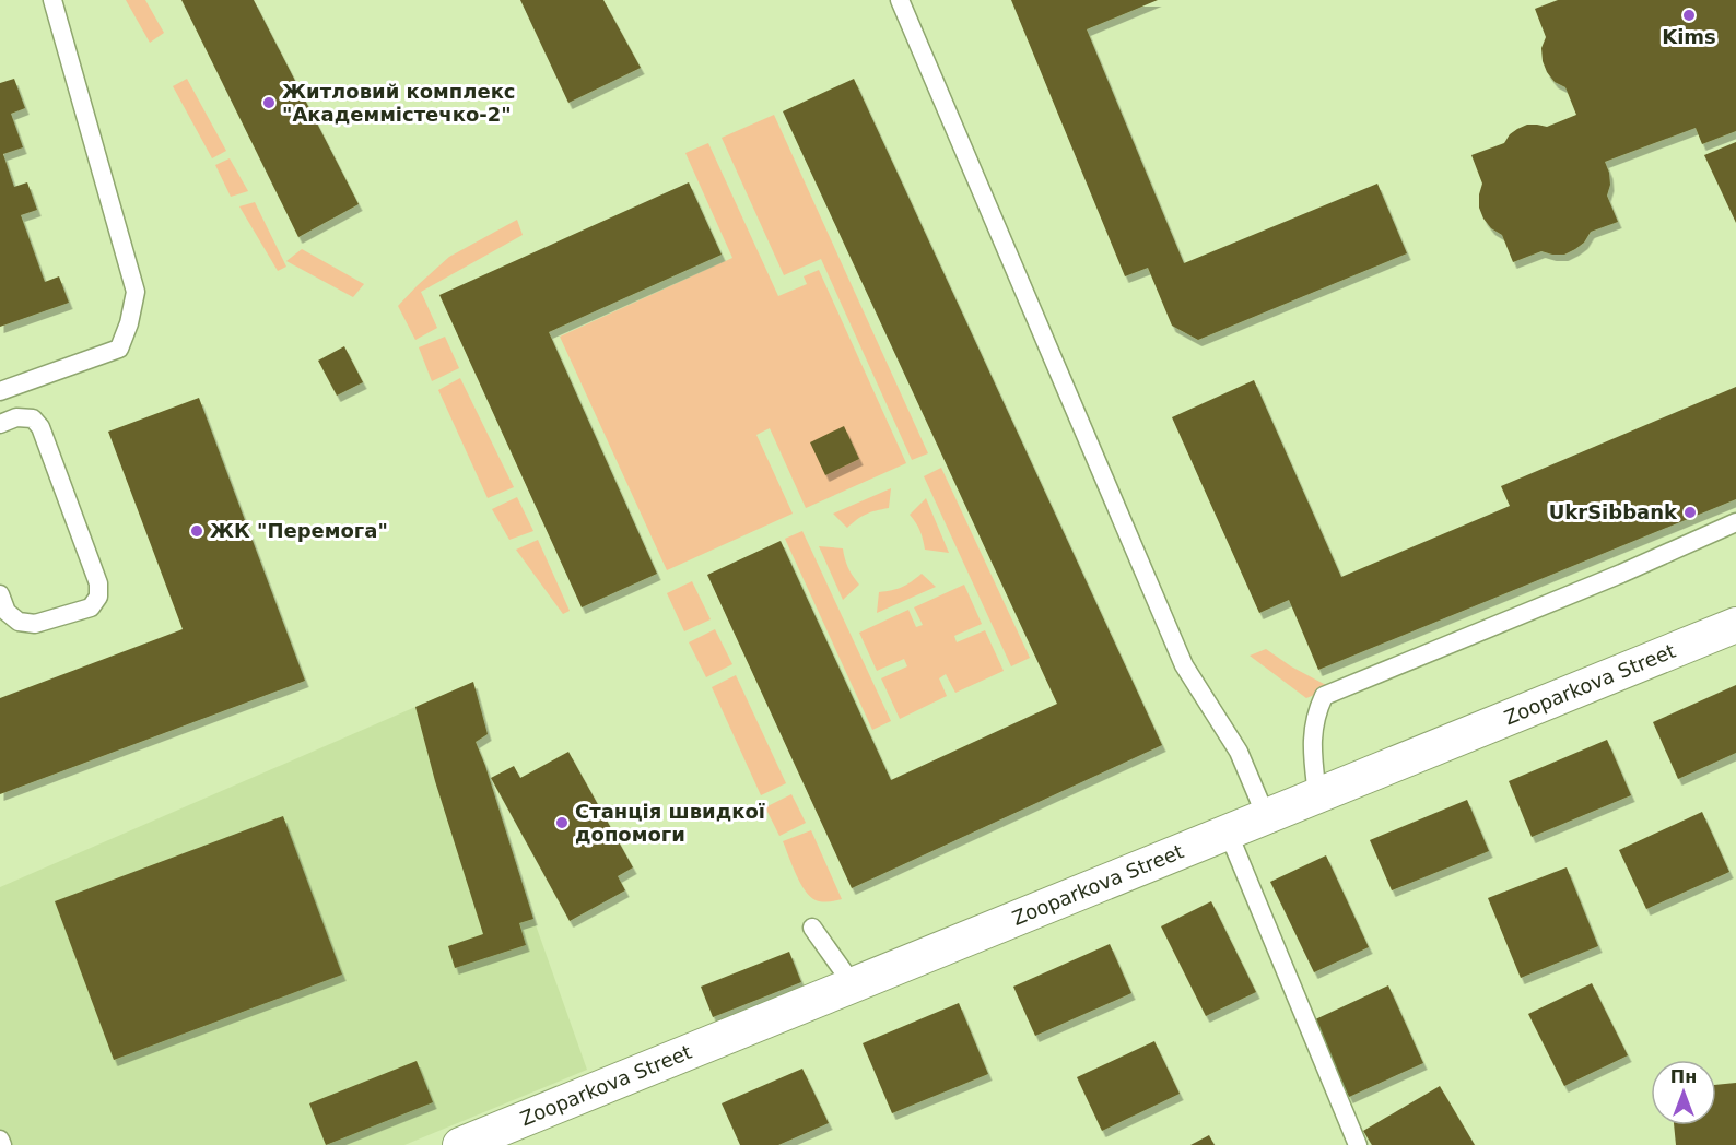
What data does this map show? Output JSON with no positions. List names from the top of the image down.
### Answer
{
  "streets": {
    "street": ["Zooparkova Street"]
  },
  "places": [
    "Kims",
    "Житловий комплекс \"Академмістечко-2\"",
    "UkrSibbank",
    "ЖК \"Перемога\"",
    "Станція швидкої допомоги"
  ],
  "north": "top"
}
